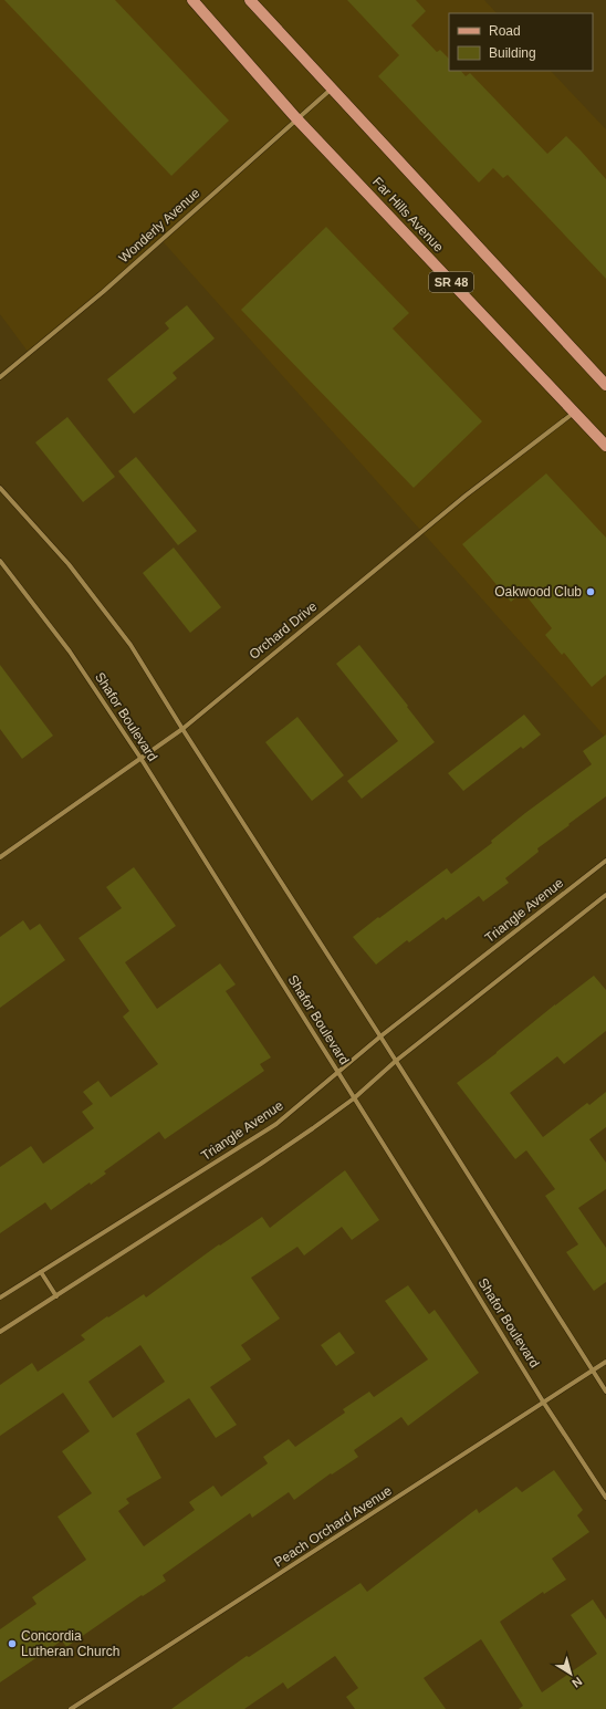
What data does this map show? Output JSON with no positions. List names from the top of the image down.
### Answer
{
  "streets": {
    "main road": ["Far Hills Avenue", "SR 48"],
    "street": [
      "Wonderly Avenue",
      "Orchard Drive",
      "Shafor Boulevard",
      "Triangle Avenue",
      "Peach Orchard Avenue"
    ]
  },
  "crossings": [
    ["Far Hills Avenue", "Wonderly Avenue"],
    ["Far Hills Avenue", "Orchard Drive"],
    ["Orchard Drive", "Shafor Boulevard"],
    ["Shafor Boulevard", "Triangle Avenue"],
    ["Shafor Boulevard", "Peach Orchard Avenue"]
  ],
  "places": ["Oakwood Club", "Concordia Lutheran Church"],
  "legend": ["Road", "Building"],
  "north": "bottom right"
}
